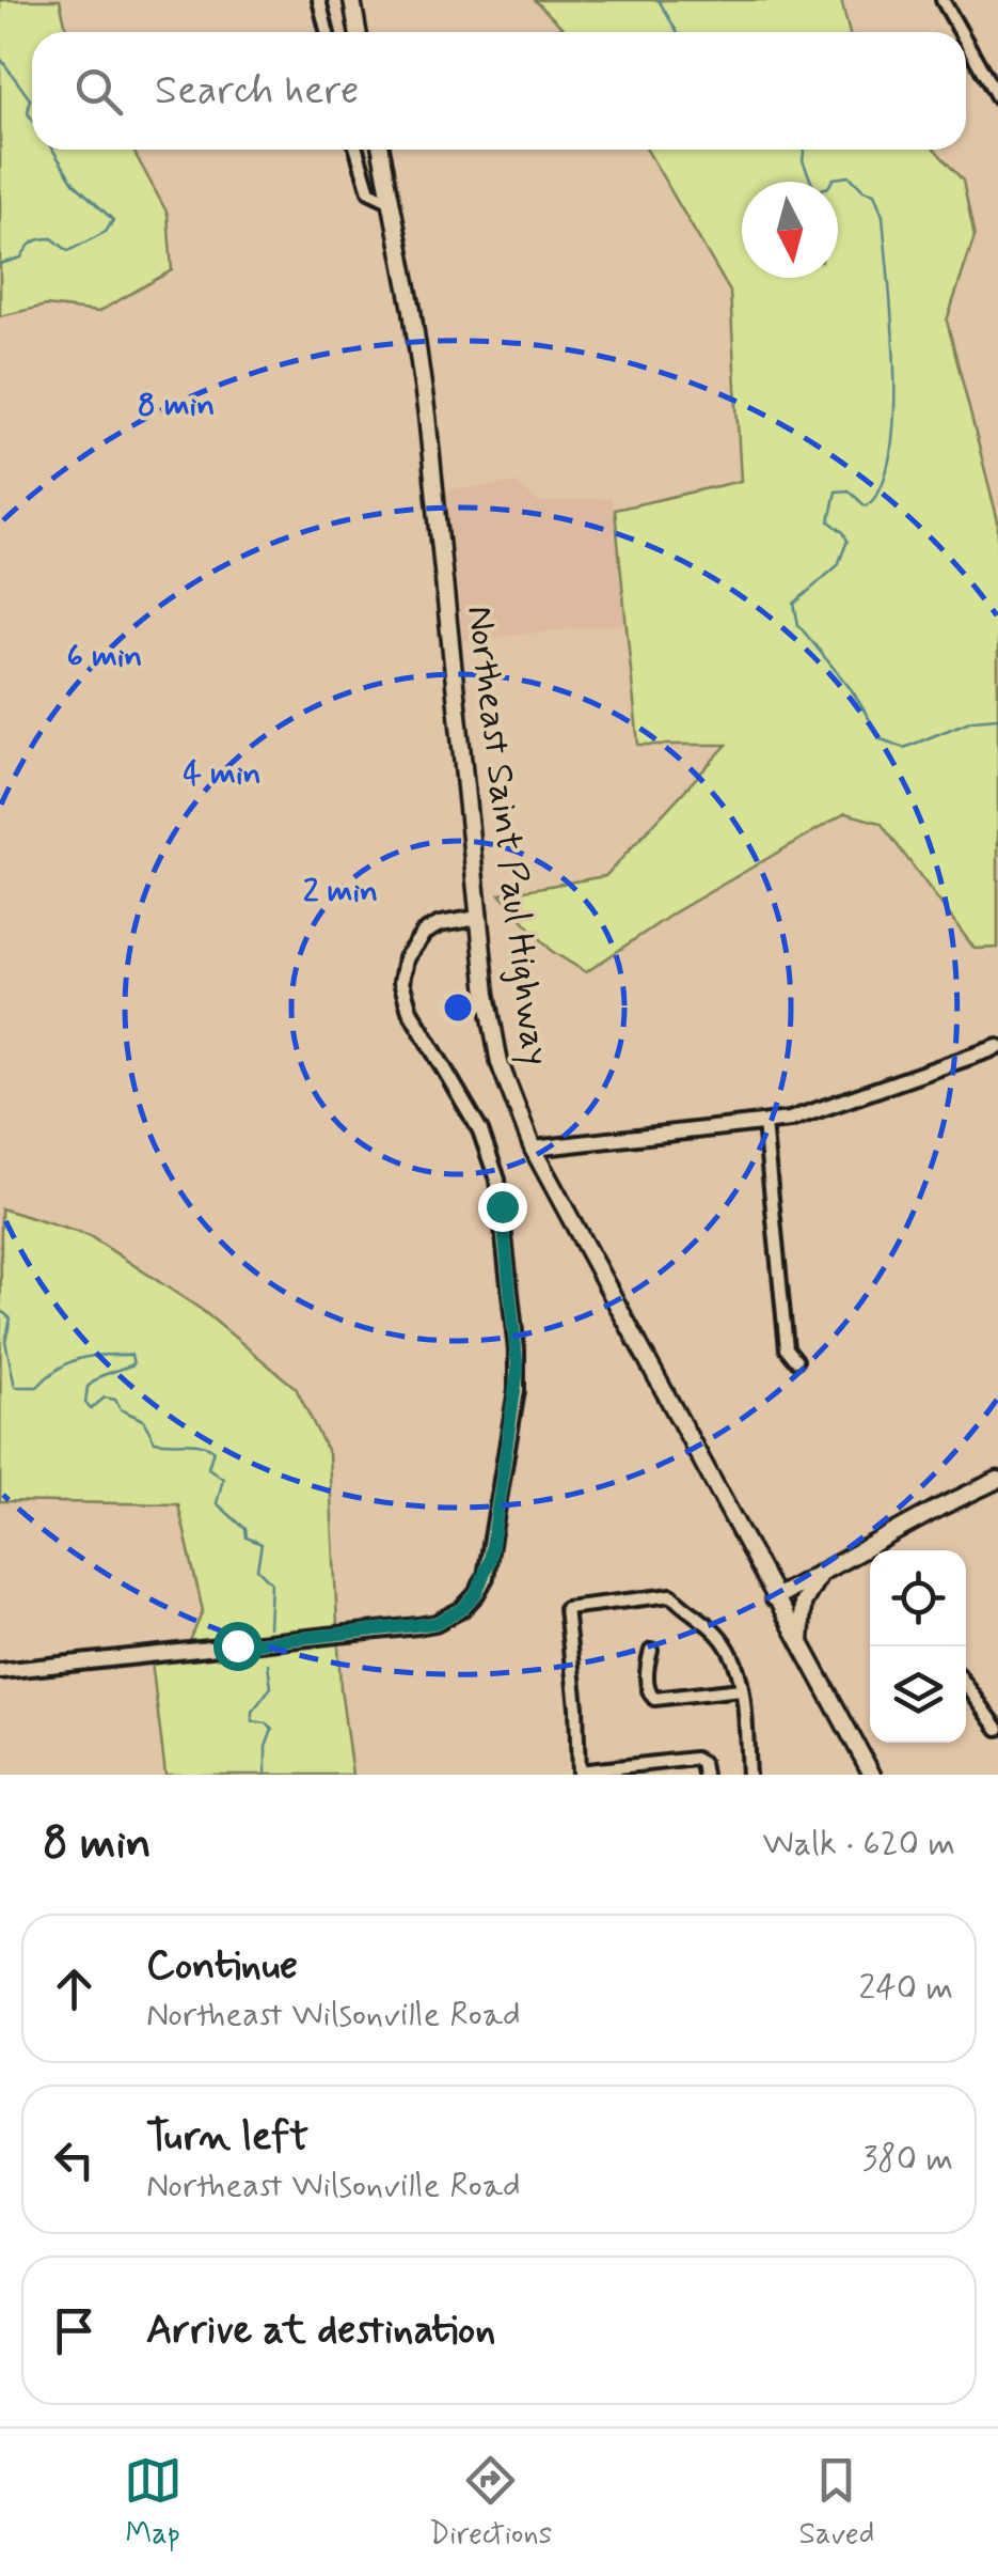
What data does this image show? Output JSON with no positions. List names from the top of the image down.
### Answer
{
  "streets": {
    "highway": ["Northeast Saint Paul Highway"]
  },
  "north": "bottom",
  "page": {
    "search": "Search here",
    "heading": ["8 min", "Walk · 620 m"],
    "list": [
      ["Continue", "Northeast Wilsonville Road", "240 m"],
      ["Turn left", "Northeast Wilsonville Road", "380 m"],
      "Arrive at destination"
    ],
    "nav": ["Map", "Directions", "Saved"]
  },
  "rings": [
    "8 min",
    "6 min",
    "4 min",
    "2 min"
  ]
}
